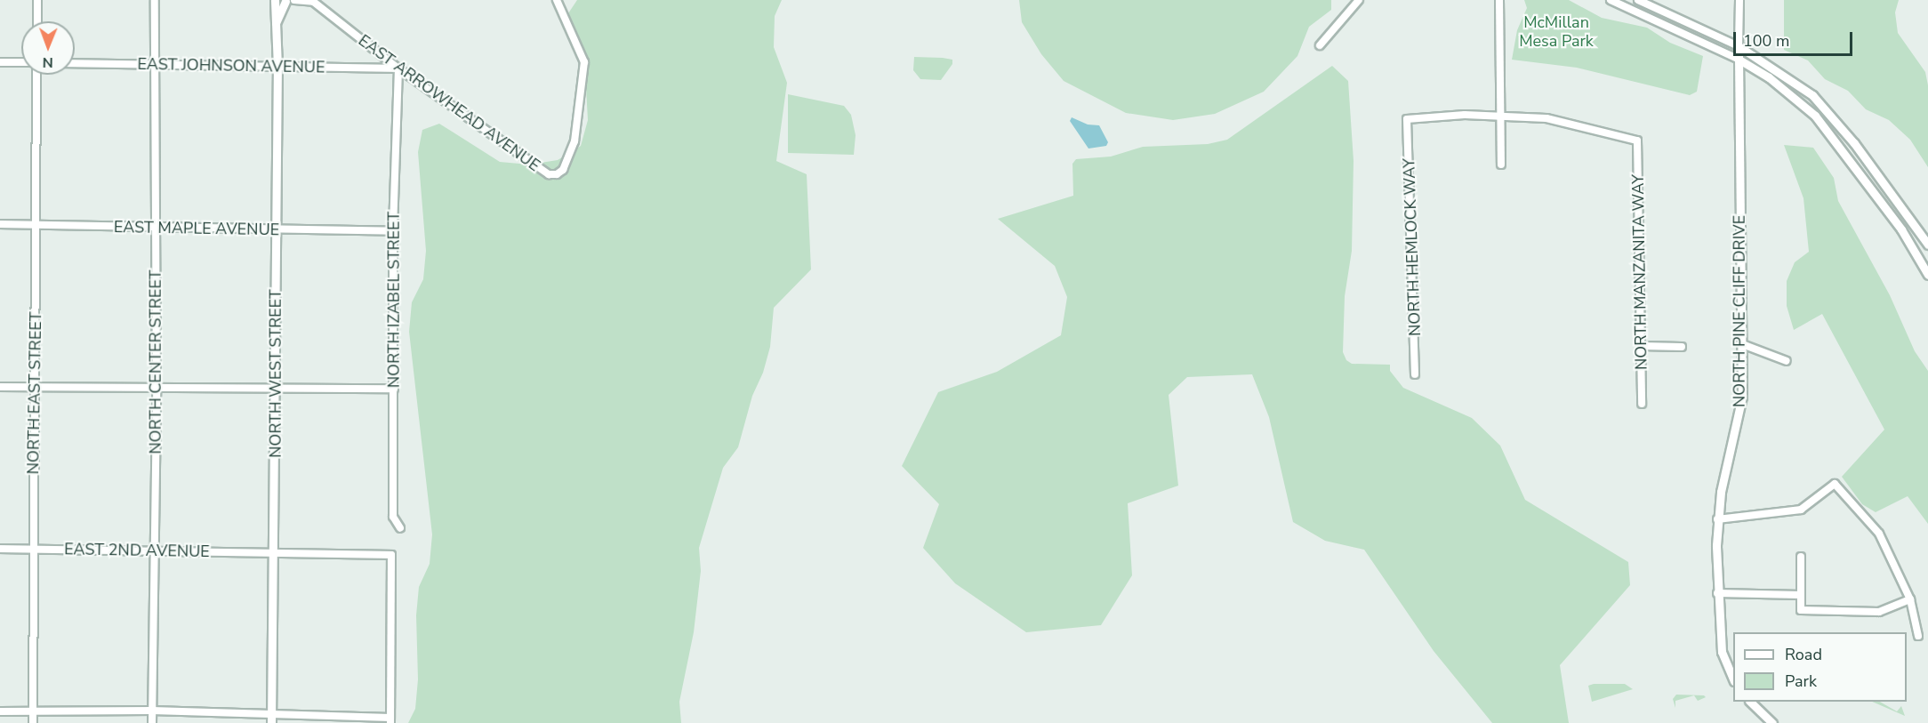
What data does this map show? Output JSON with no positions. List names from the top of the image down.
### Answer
{
  "streets": {
    "street": [
      "EAST JOHNSON AVENUE",
      "EAST ARROWHEAD AVENUE",
      "EAST MAPLE AVENUE",
      "NORTH HEMLOCK WAY",
      "NORTH MANZANITA WAY",
      "NORTH IZABEL STREET",
      "NORTH PINE CLIFF DRIVE",
      "NORTH CENTER STREET",
      "NORTH WEST STREET",
      "NORTH EAST STREET",
      "EAST 2ND AVENUE"
    ]
  },
  "crossings": [
    ["EAST JOHNSON AVENUE", "EAST ARROWHEAD AVENUE"],
    ["EAST JOHNSON AVENUE", "NORTH IZABEL STREET"],
    ["EAST JOHNSON AVENUE", "NORTH CENTER STREET"],
    ["EAST JOHNSON AVENUE", "NORTH WEST STREET"],
    ["EAST ARROWHEAD AVENUE", "NORTH IZABEL STREET"],
    ["EAST ARROWHEAD AVENUE", "NORTH WEST STREET"],
    ["EAST MAPLE AVENUE", "NORTH IZABEL STREET"],
    ["EAST MAPLE AVENUE", "NORTH CENTER STREET"],
    ["EAST MAPLE AVENUE", "NORTH WEST STREET"],
    ["EAST MAPLE AVENUE", "NORTH EAST STREET"],
    ["NORTH HEMLOCK WAY", "NORTH MANZANITA WAY"],
    ["NORTH CENTER STREET", "EAST 2ND AVENUE"],
    ["NORTH WEST STREET", "EAST 2ND AVENUE"],
    ["NORTH EAST STREET", "EAST 2ND AVENUE"]
  ],
  "parks": ["McMillan Mesa Park"],
  "legend": ["Road", "Park"],
  "scale_bar": "100 m",
  "north": "bottom"
}
